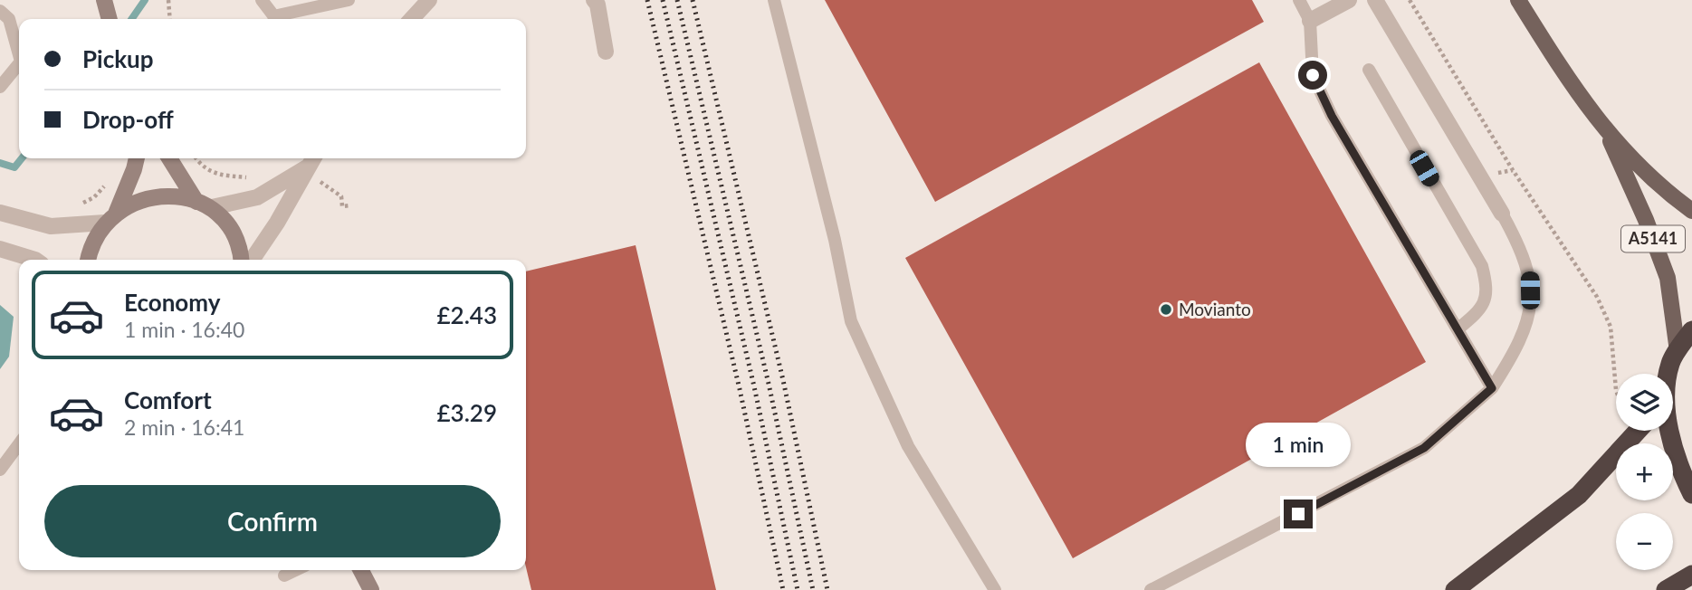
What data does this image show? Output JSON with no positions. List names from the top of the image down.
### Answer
{
  "streets": {
    "main road": ["A5141"]
  },
  "places": ["Movianto"],
  "page": {
    "banner": ["Pickup", "Drop-off"],
    "list": [
      {
        "name": "Economy",
        "note": "1 min · 16:40",
        "value": "£2.43"
      },
      {
        "name": "Comfort",
        "note": "2 min · 16:41",
        "value": "£3.29"
      }
    ],
    "map_buttons": ["+", "−"],
    "bubble": "1 min",
    "buttons": "Confirm"
  }
}
